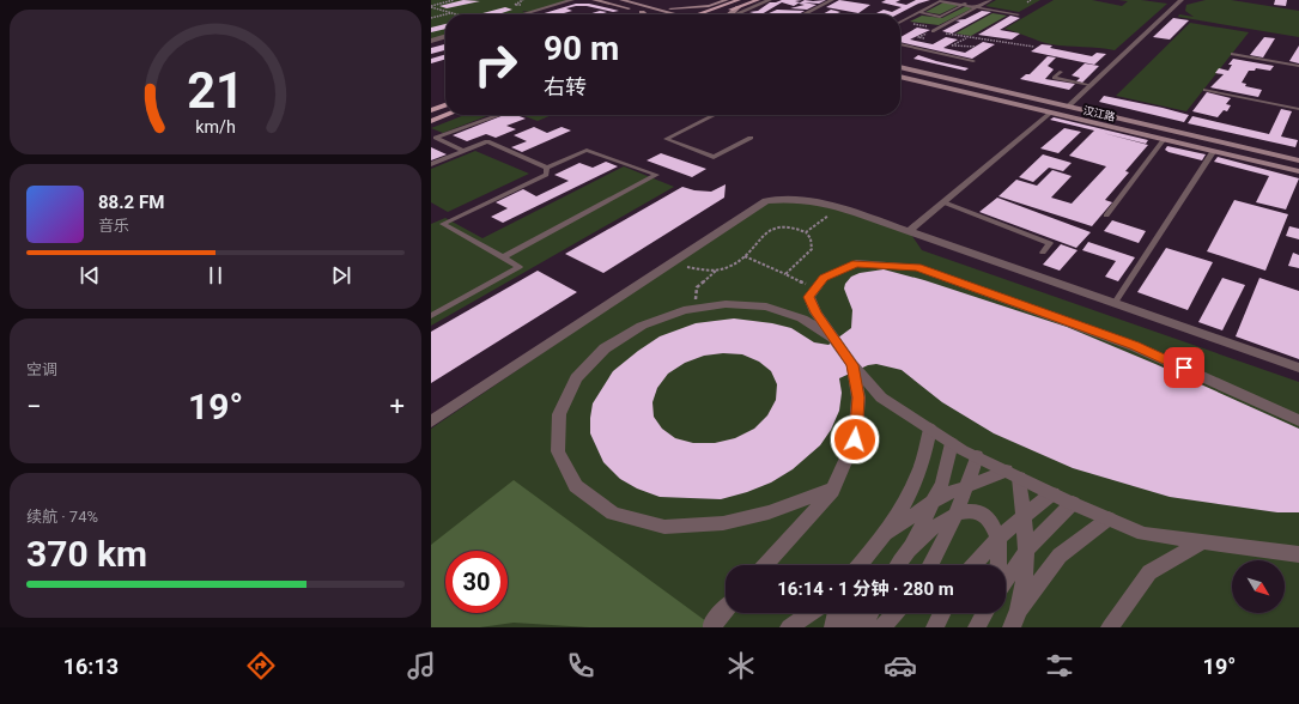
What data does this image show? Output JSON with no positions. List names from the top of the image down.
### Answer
{
  "streets": {
    "main road": ["汉江路"]
  },
  "north": "bottom right",
  "page": {
    "turn": ["90 m", "右转"],
    "song": ["88.2 FM", "音乐"],
    "tile": [
      "空调",
      ["续航 · 74%", "370 km"]
    ],
    "heat": ["−", "19°", "+"],
    "limit": "30",
    "trip": "16:14 · 1 分钟 · 280 m",
    "tabs": ["16:13", "19°"],
    "gauge": ["21", "km/h"]
  }
}
